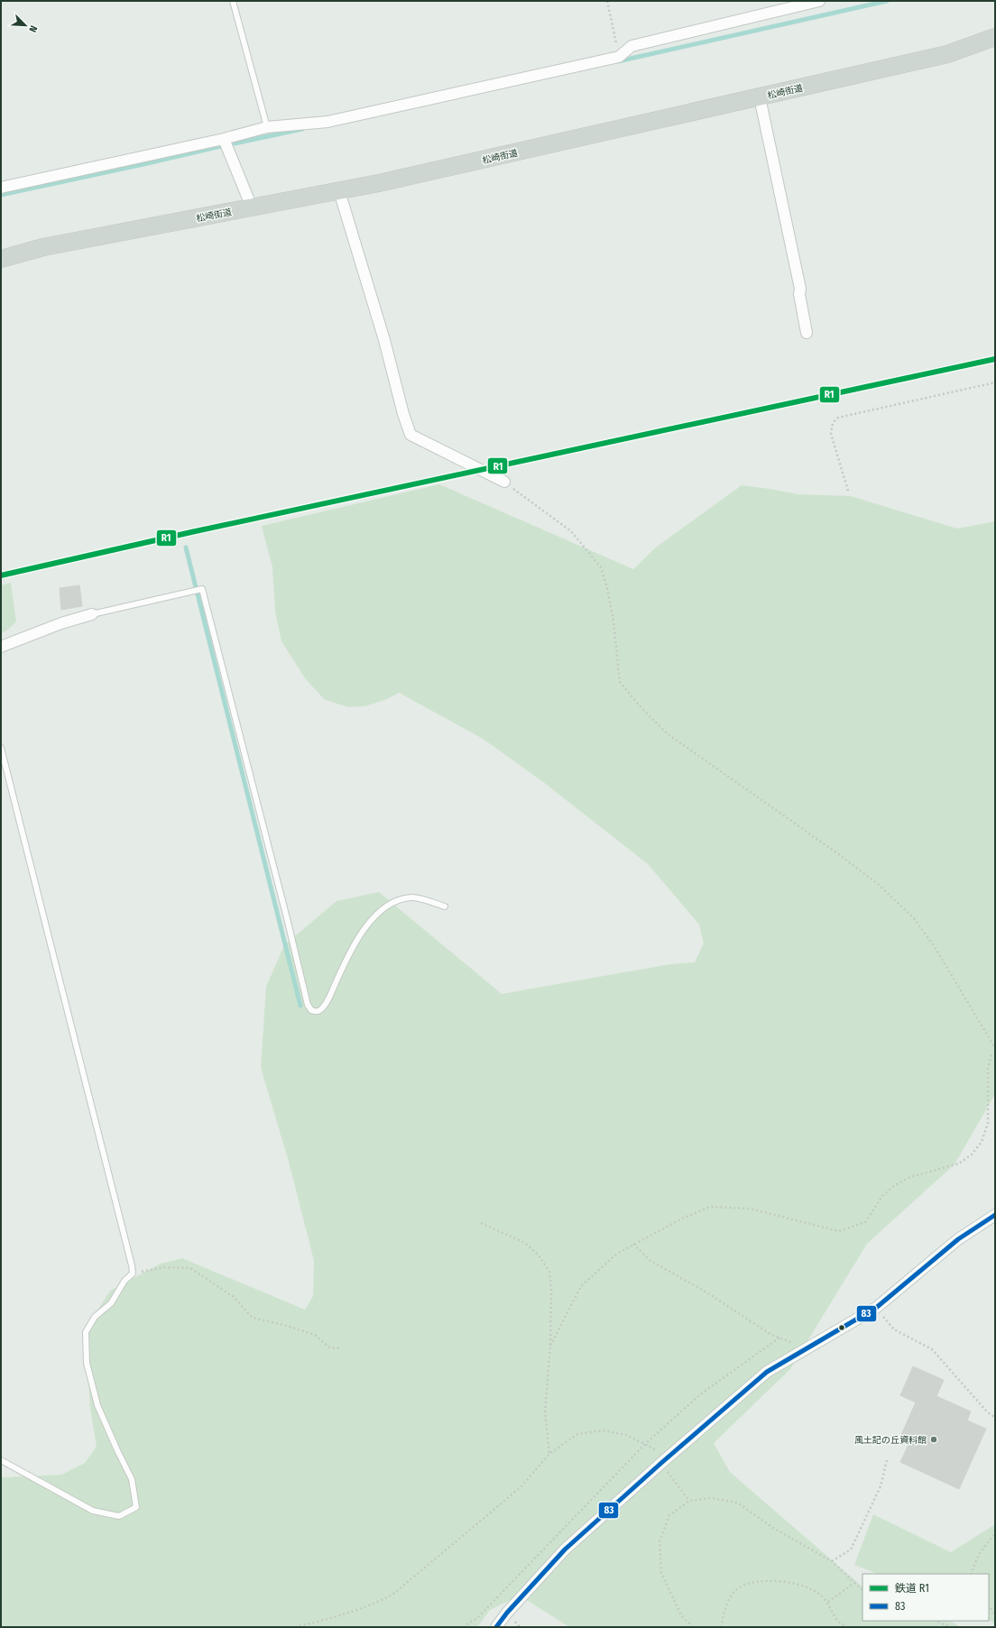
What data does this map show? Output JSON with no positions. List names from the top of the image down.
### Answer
{
  "streets": {
    "main road": ["松崎街道"]
  },
  "places": ["風土記の丘資料館"],
  "lines": ["rail line R1", "transit line 83"],
  "legend": ["鉄道 R1", "83"],
  "north": "bottom right"
}
